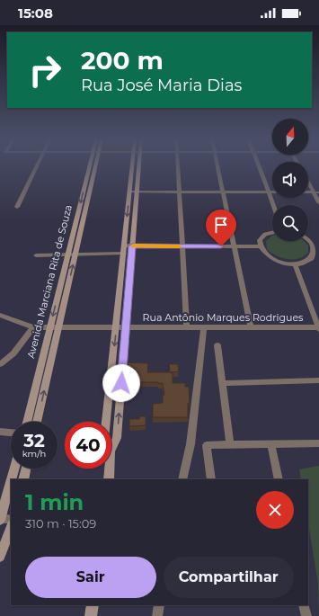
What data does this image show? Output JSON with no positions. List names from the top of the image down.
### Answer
{
  "streets": {
    "street": ["Avenida Marciana Rita de Souza", "Rua Antônio Marques Rodrigues"]
  },
  "crossings": [
    ["Avenida Marciana Rita de Souza", "Rua Antônio Marques Rodrigues"]
  ],
  "north": "top",
  "page": {
    "status": "15:08",
    "turn": ["200 m", "Rua José Maria Dias"],
    "speed": "32 km/h",
    "limit": "40",
    "heading": ["1 min", "310 m · 15:09"],
    "buttons": ["Sair", "Compartilhar"]
  }
}
